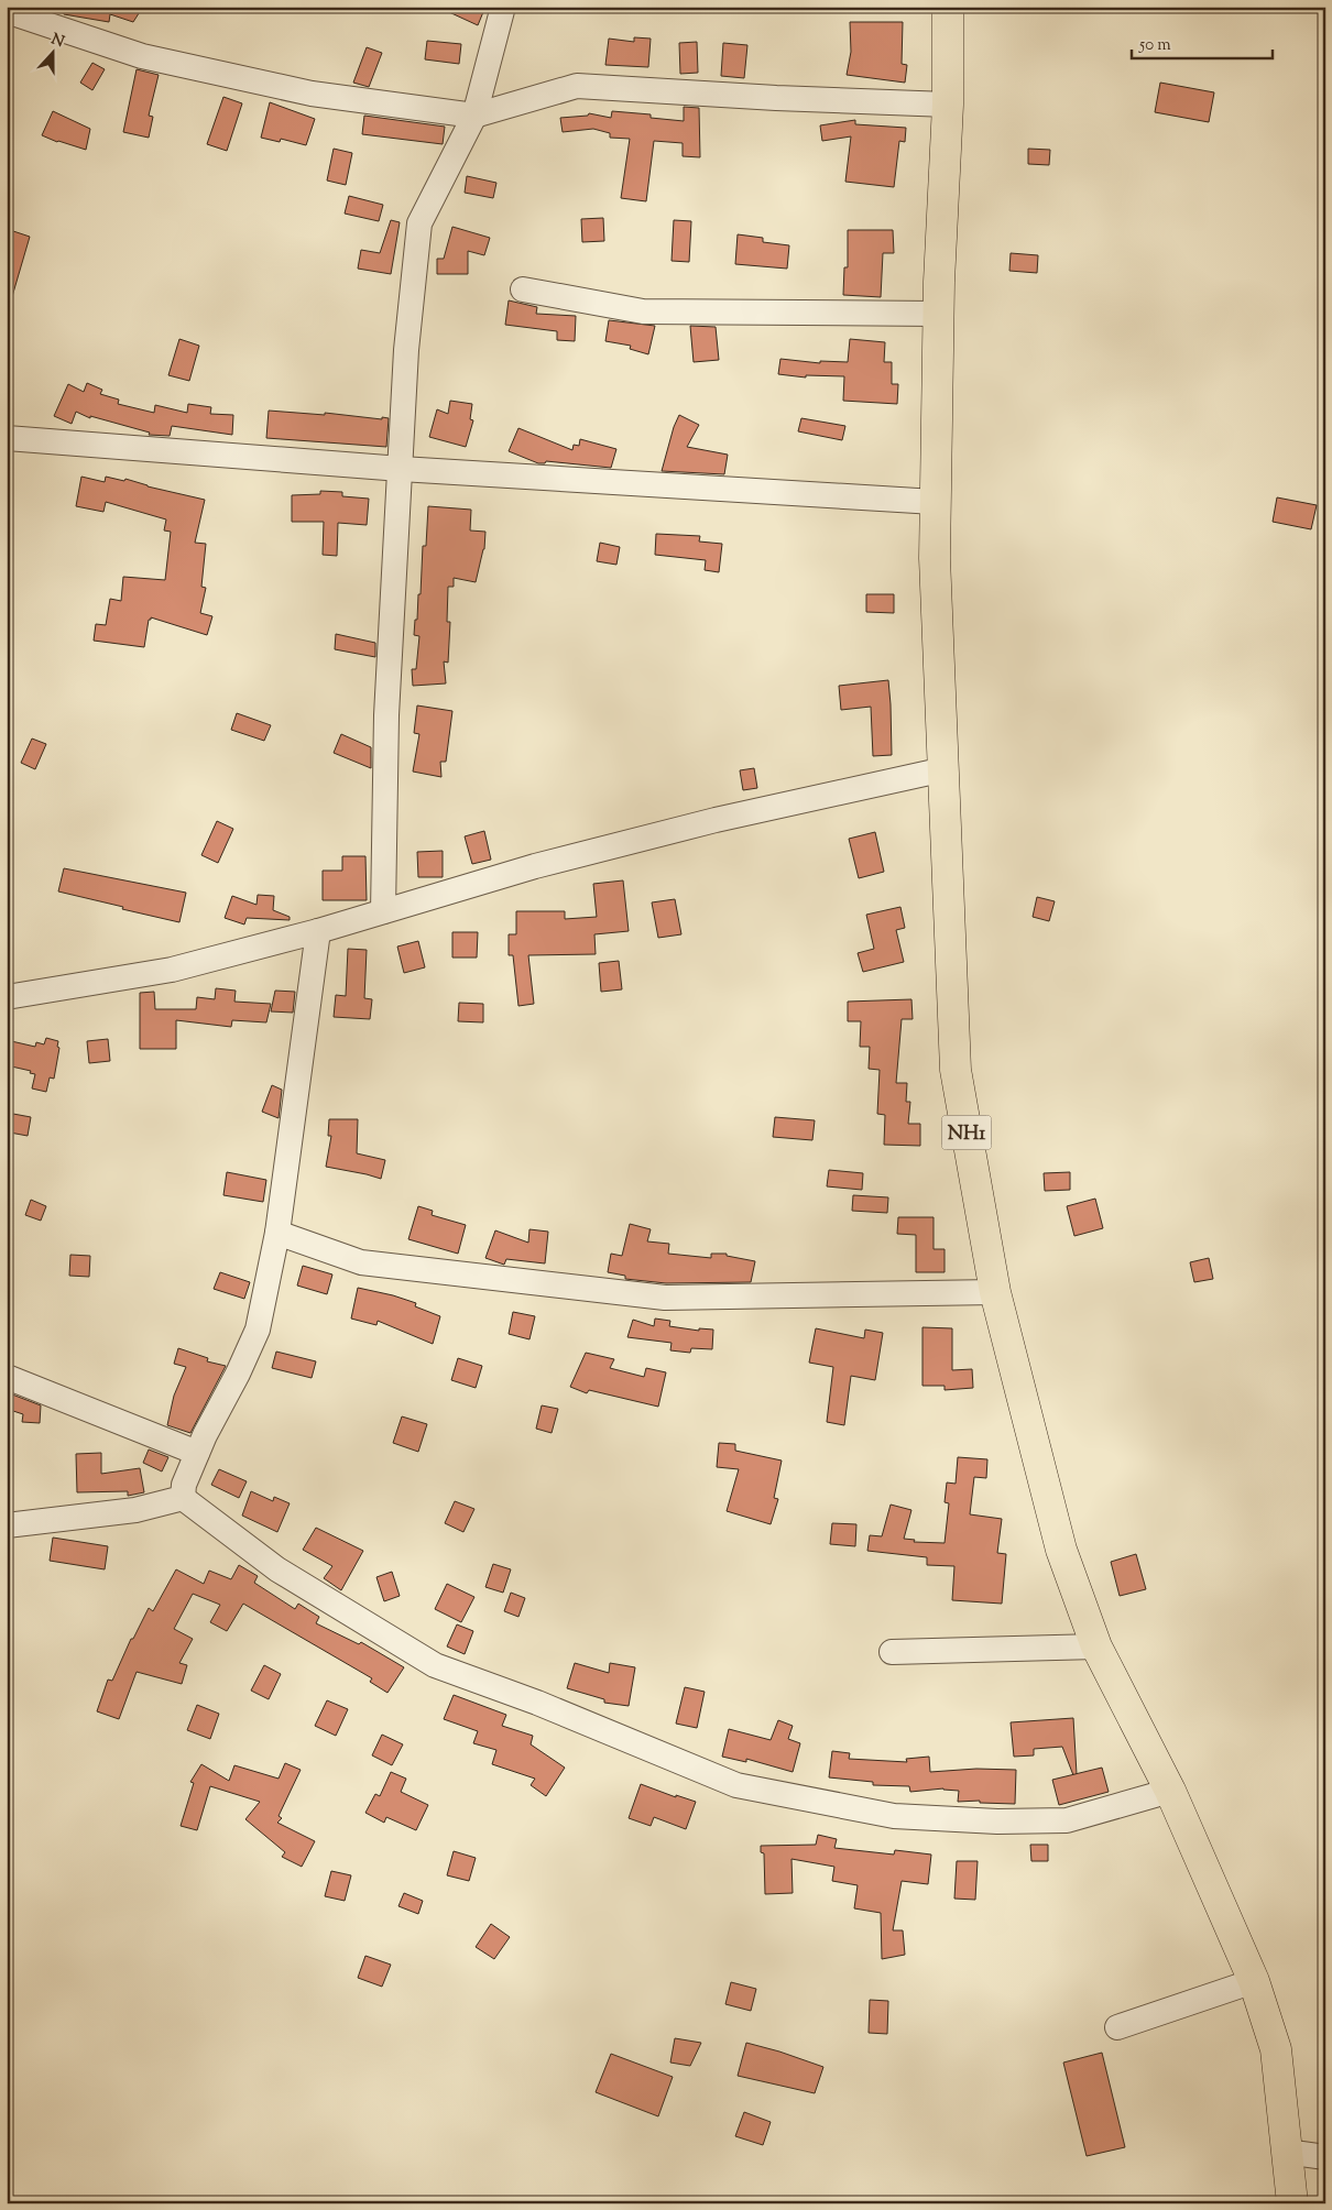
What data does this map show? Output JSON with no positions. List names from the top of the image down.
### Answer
{
  "streets": {
    "highway": ["NH1"]
  },
  "scale_bar": "50 m",
  "north": "top"
}
